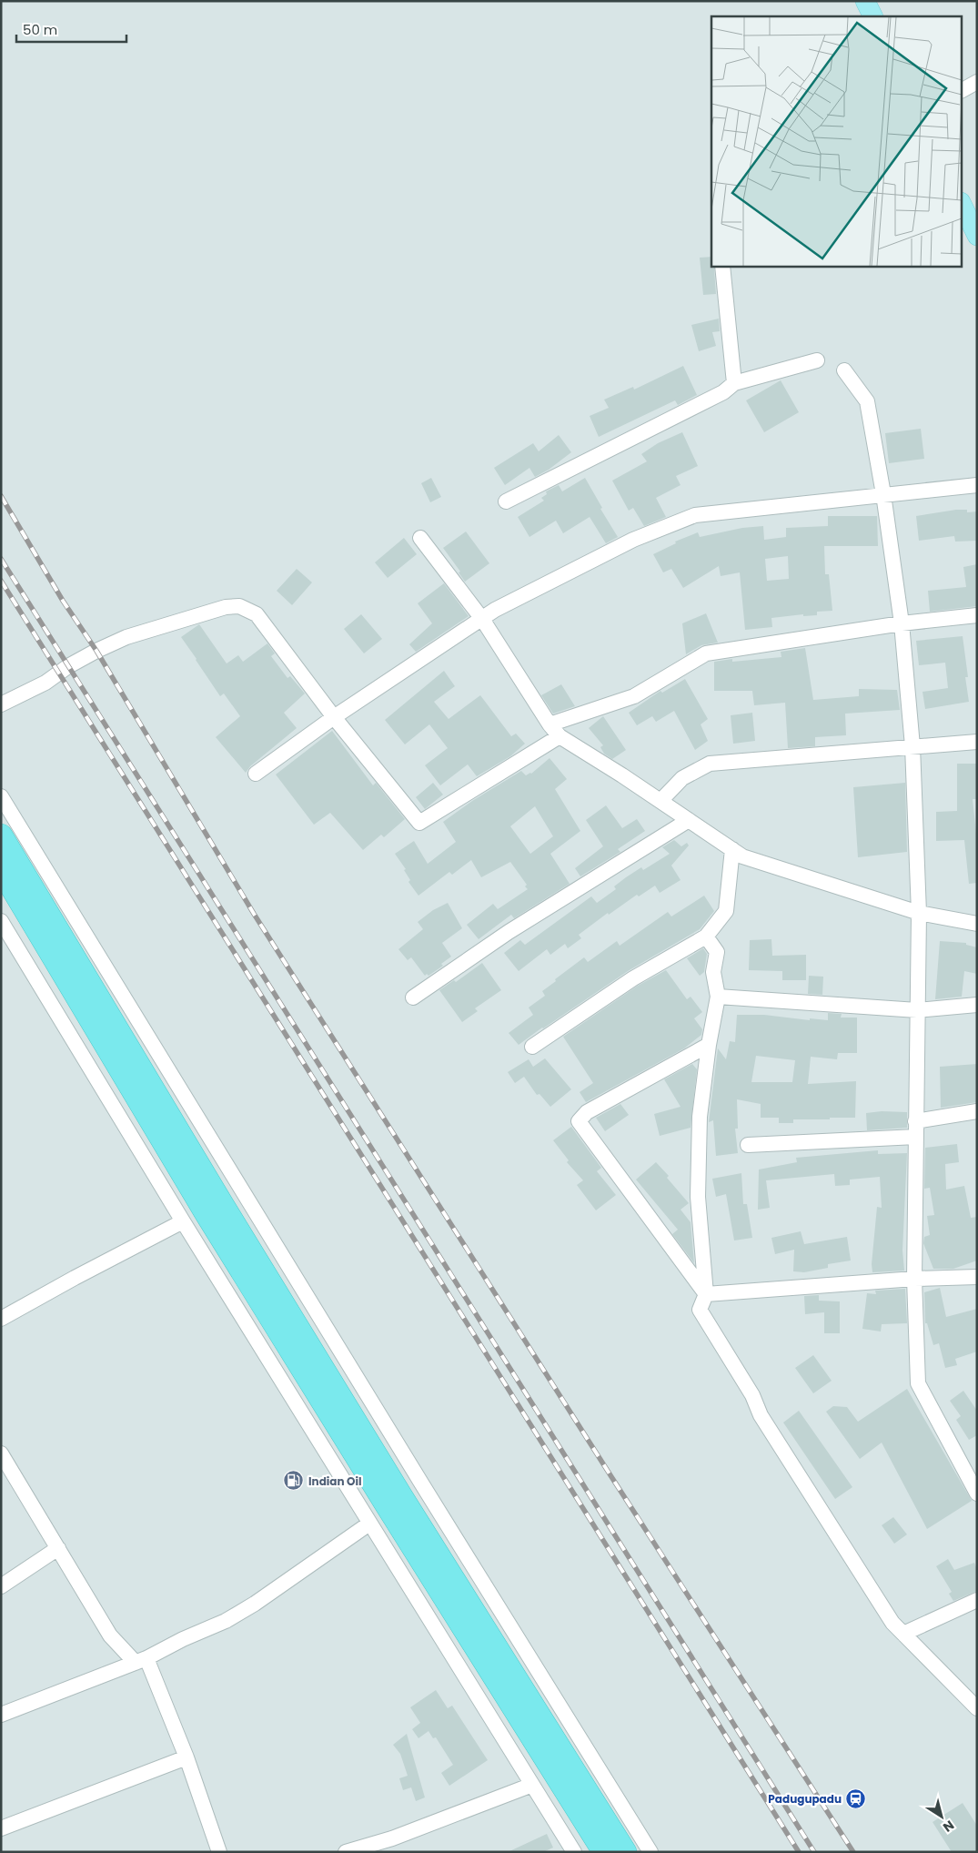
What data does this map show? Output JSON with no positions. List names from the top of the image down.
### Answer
{
  "places": {
    "fuel station": ["Indian Oil"],
    "station": ["Padugupadu"]
  },
  "scale_bar": "50 m",
  "north": "bottom right"
}
